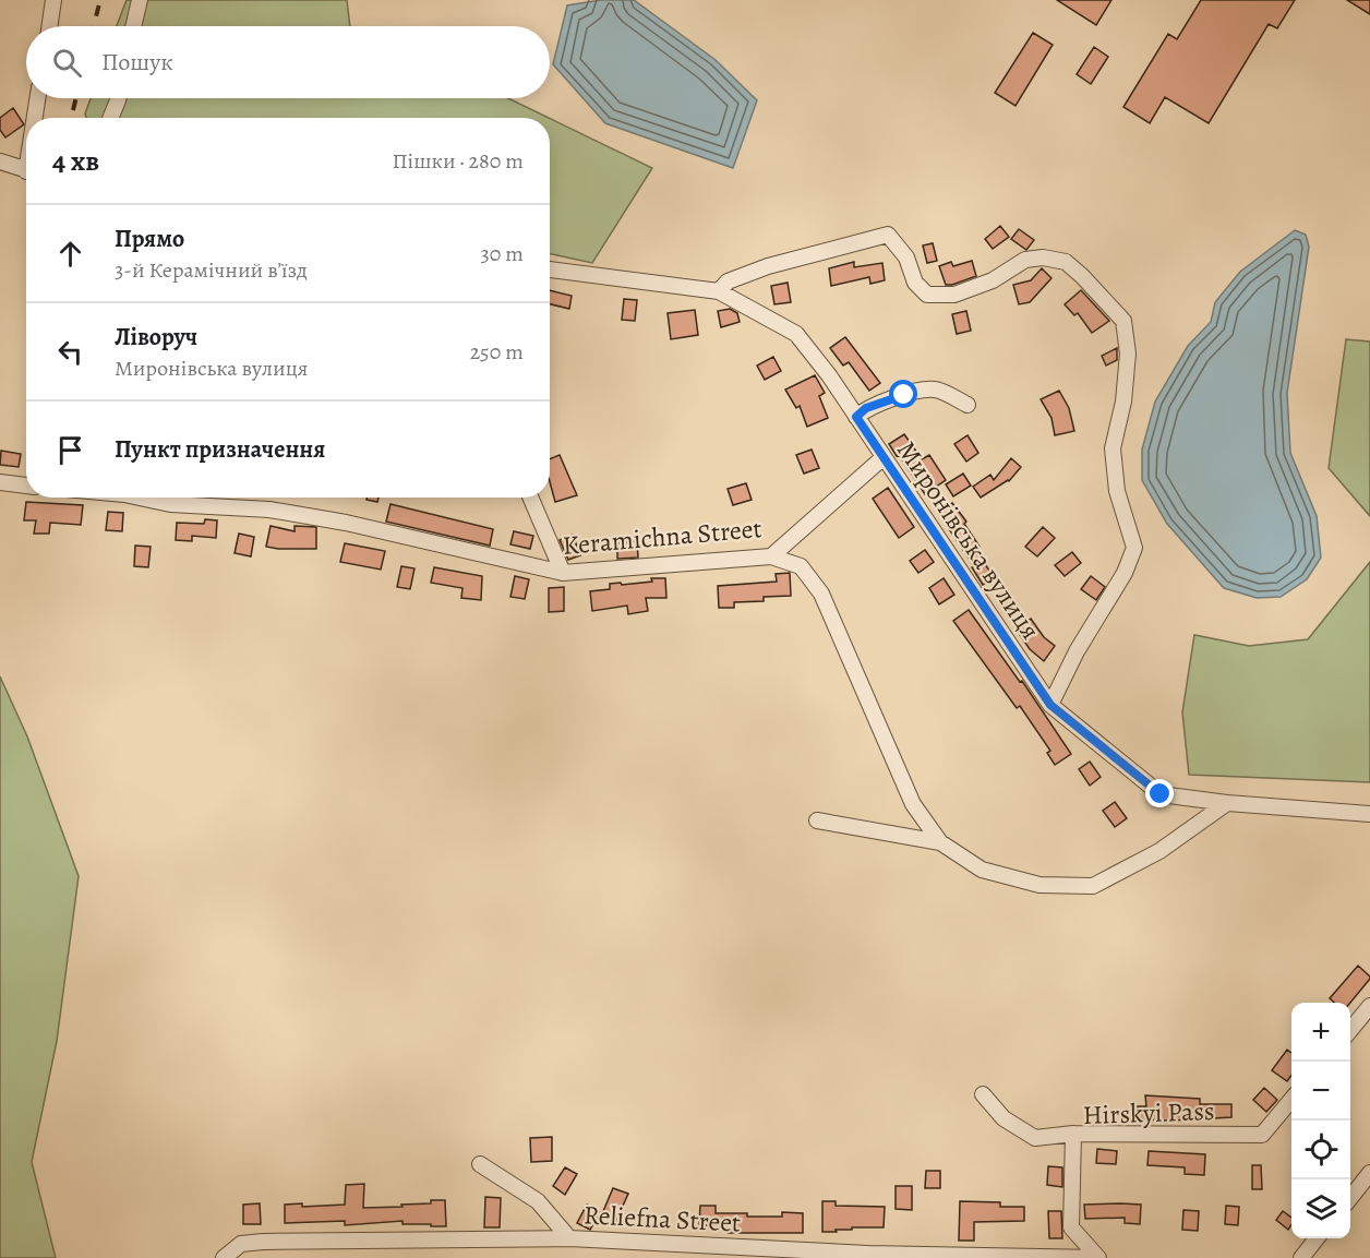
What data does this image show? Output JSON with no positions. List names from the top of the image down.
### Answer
{
  "streets": {
    "street": [
      "Keramichna Street",
      "Миронівська вулиця",
      "Hirskyi Pass",
      "Reliefna Street"
    ]
  },
  "crossings": [
    ["Keramichna Street", "Миронівська вулиця"],
    ["Hirskyi Pass", "Reliefna Street"]
  ],
  "page": {
    "search": "Пошук",
    "heading": ["4 хв", "Пішки · 280 m"],
    "list": [
      ["Прямо", "3-й Керамічний в’їзд", "30 m"],
      ["Ліворуч", "Миронівська вулиця", "250 m"],
      "Пункт призначення"
    ],
    "map_buttons": ["+", "−"]
  }
}
